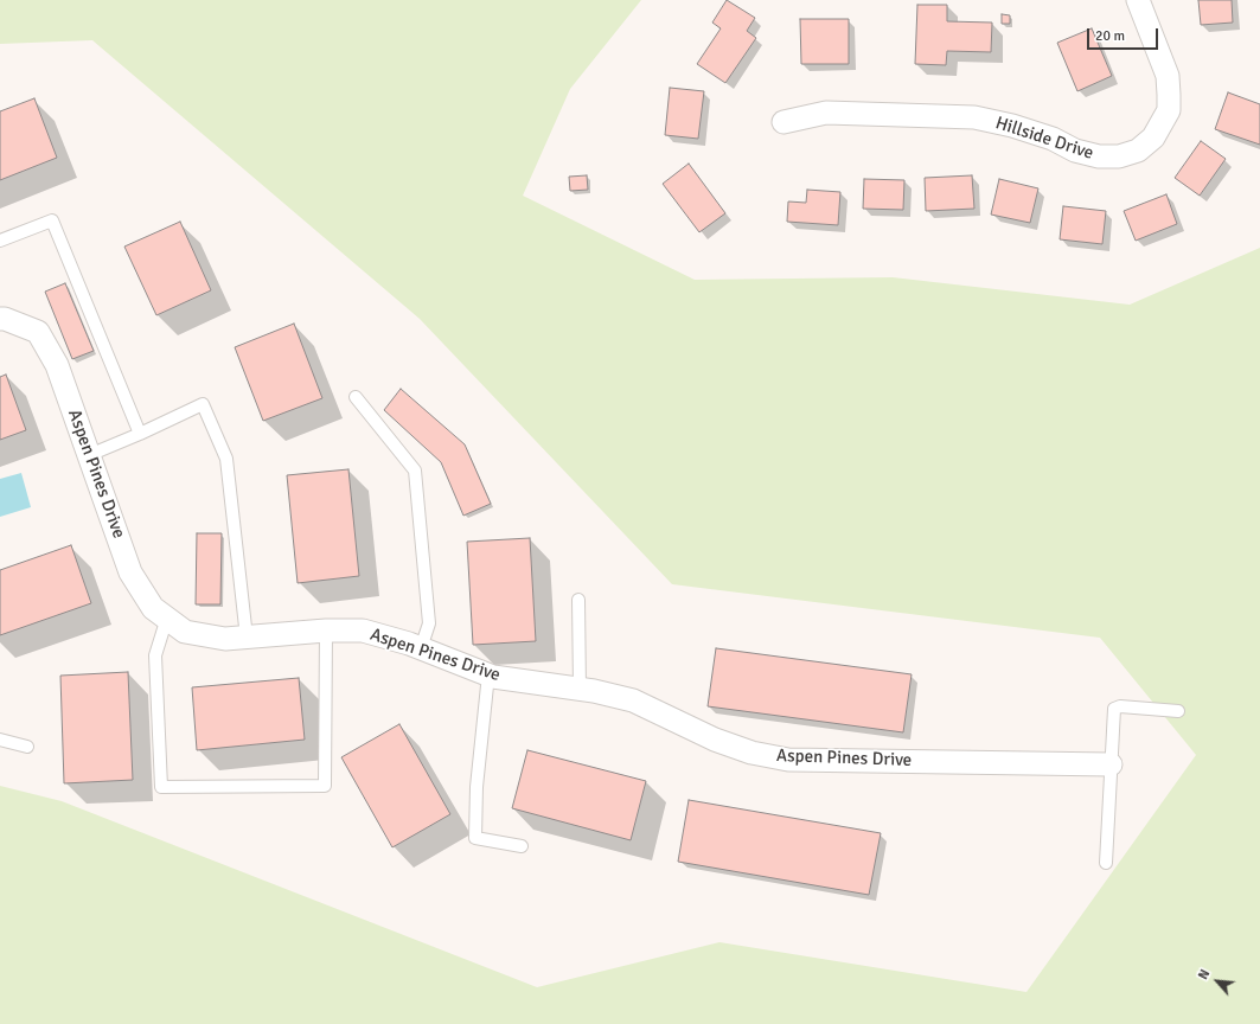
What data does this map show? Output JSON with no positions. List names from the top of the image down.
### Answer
{
  "streets": {
    "street": ["Hillside Drive", "Aspen Pines Drive"]
  },
  "scale_bar": "20 m",
  "north": "top left"
}
